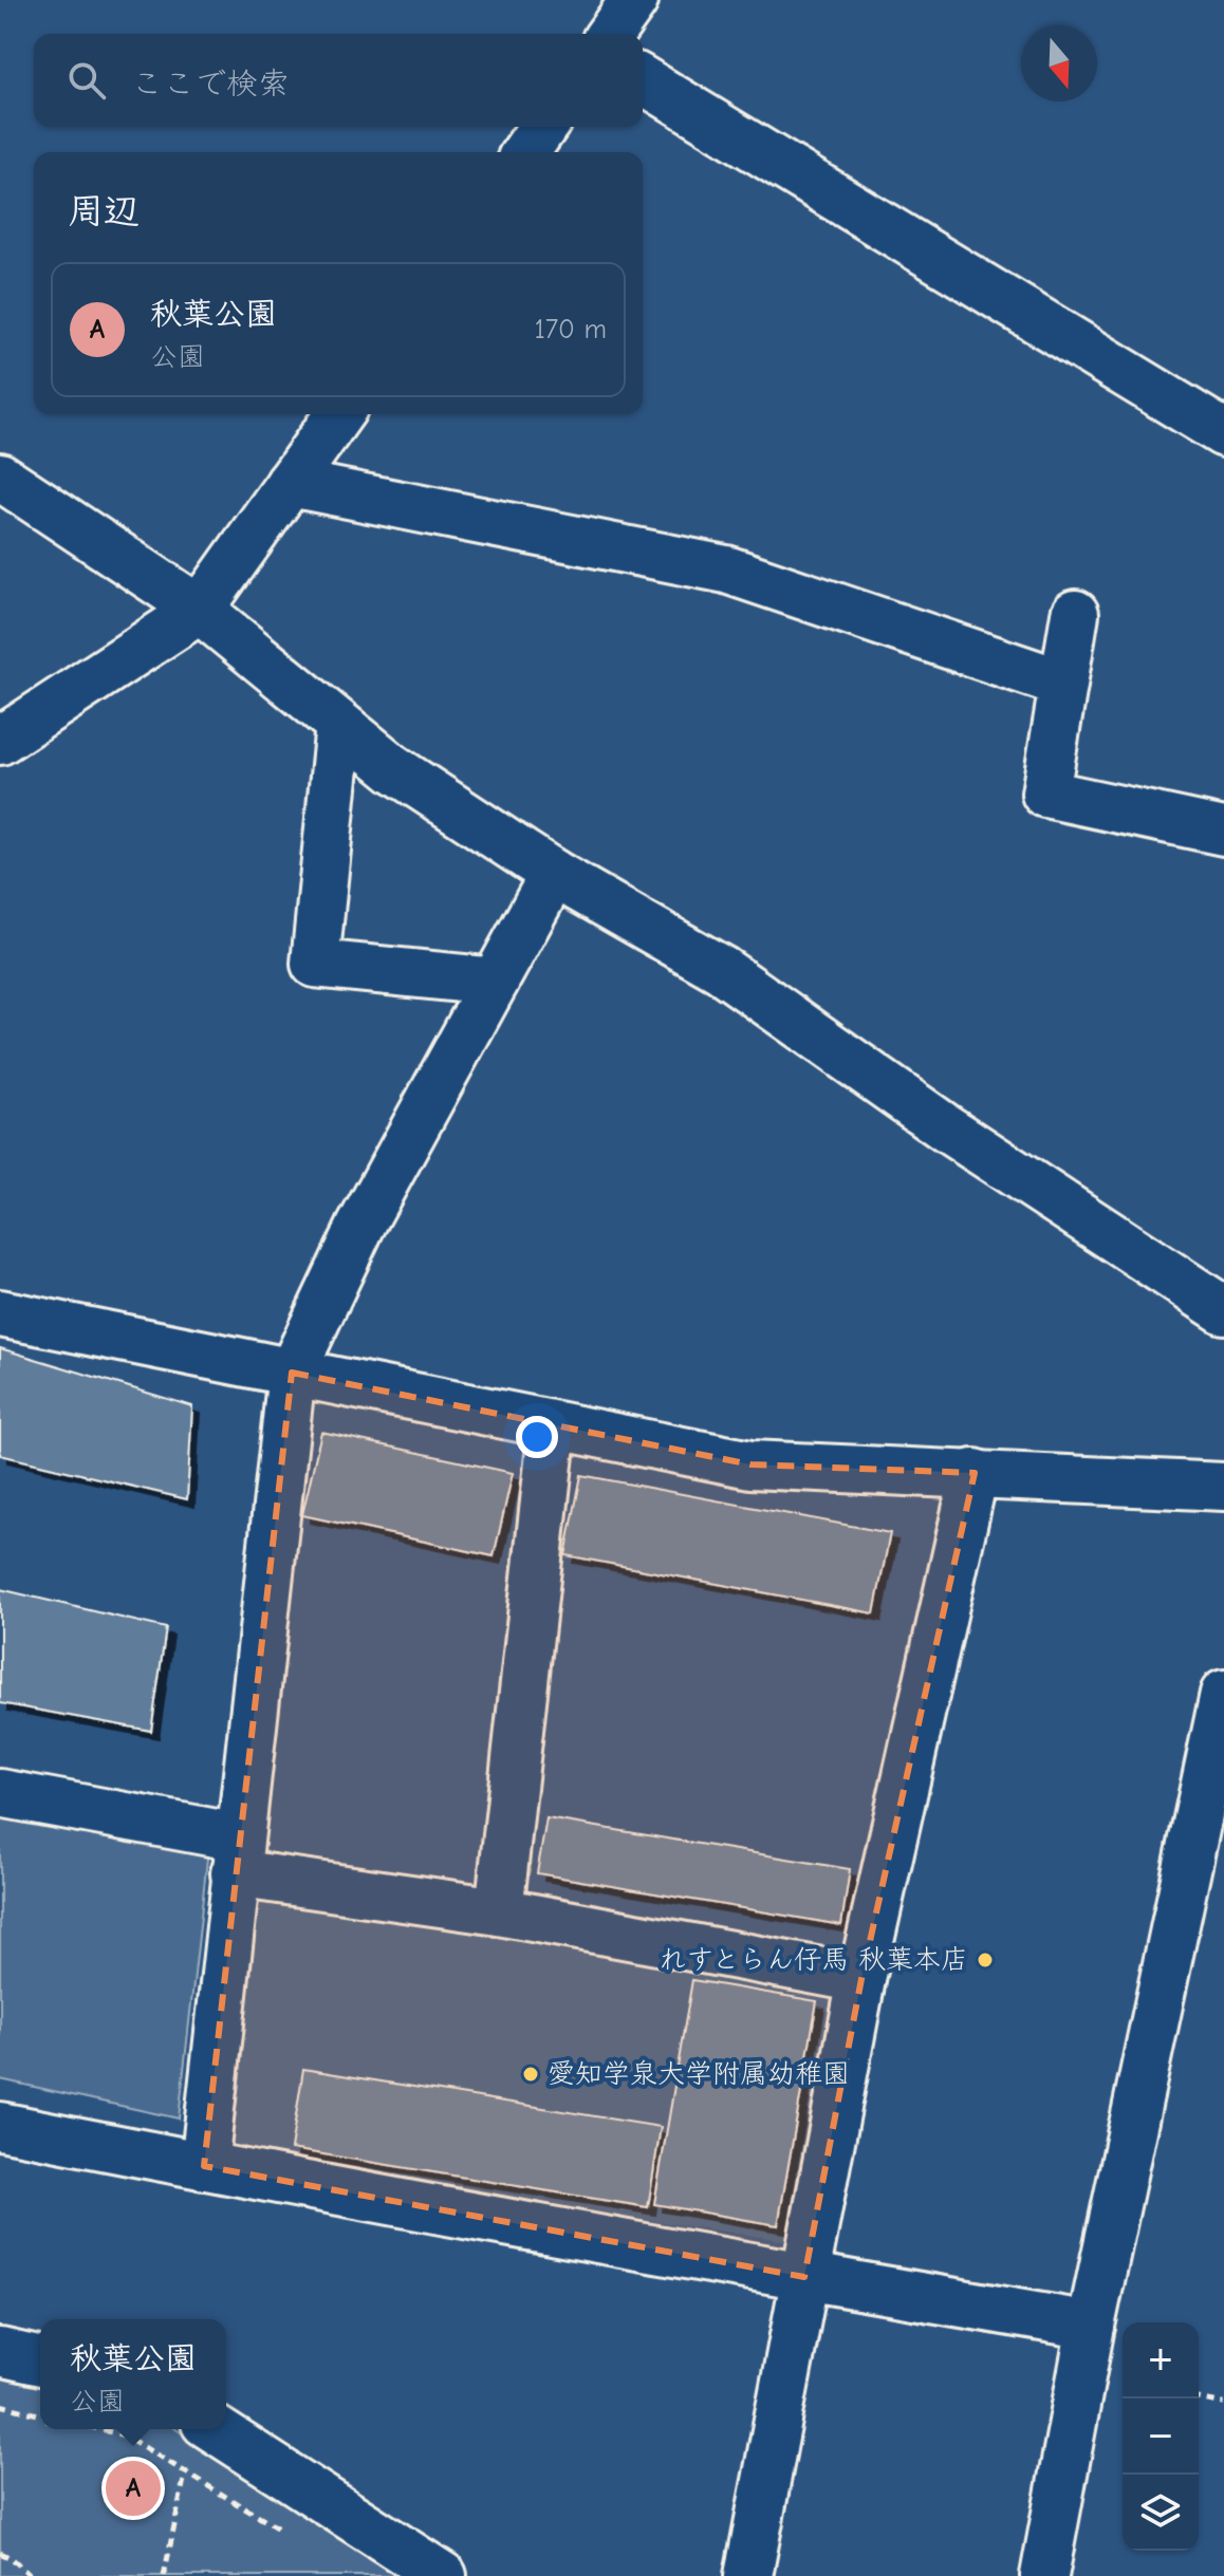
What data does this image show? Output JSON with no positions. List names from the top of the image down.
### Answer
{
  "places": ["れすとらん仔馬 秋葉本店", "愛知学泉大学附属幼稚園"],
  "north": "bottom",
  "page": {
    "search": "ここで検索",
    "heading": "周辺",
    "list": [
      {
        "mark": "A",
        "name": "秋葉公園",
        "note": "公園",
        "value": "170 m"
      }
    ],
    "popup": ["秋葉公園", "公園"],
    "map_buttons": ["+", "−"],
    "pins": "A"
  }
}
